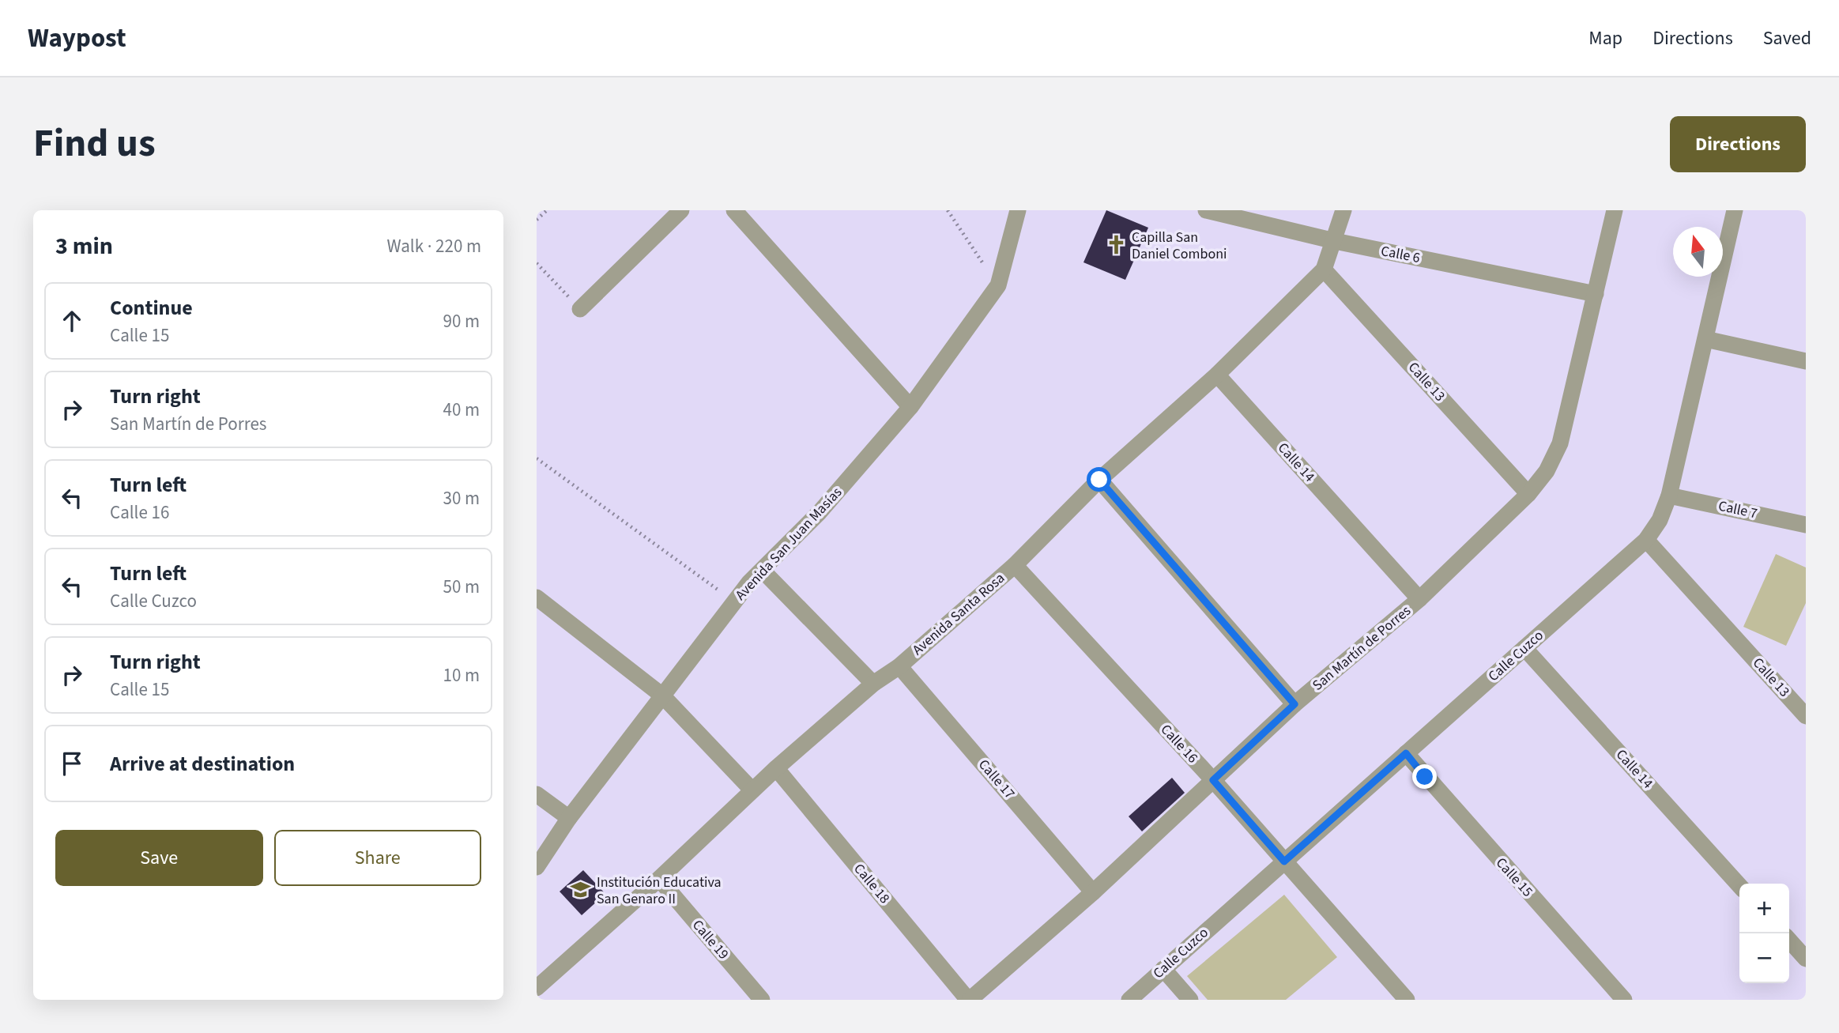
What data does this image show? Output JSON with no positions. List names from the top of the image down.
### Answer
{
  "streets": {
    "street": [
      "Calle 6",
      "Calle 13",
      "Calle 14",
      "Calle 7",
      "Avenida San Juan Masías",
      "Avenida Santa Rosa",
      "San Martín de Porres",
      "Calle Cuzco",
      "Calle 16",
      "Calle 17",
      "Calle 15",
      "Calle 18",
      "Calle 19"
    ]
  },
  "crossings": [
    ["Calle 6", "Avenida Santa Rosa"],
    ["Calle 6", "San Martín de Porres"],
    ["Calle 13", "Avenida Santa Rosa"],
    ["Calle 13", "San Martín de Porres"],
    ["Calle 13", "Calle Cuzco"],
    ["Calle 14", "Avenida Santa Rosa"],
    ["Calle 14", "San Martín de Porres"],
    ["Calle 14", "Calle Cuzco"],
    ["Calle 7", "Calle Cuzco"],
    ["Avenida Santa Rosa", "Calle 16"],
    ["Avenida Santa Rosa", "Calle 17"],
    ["Avenida Santa Rosa", "Calle 18"],
    ["Avenida Santa Rosa", "Calle 19"],
    ["San Martín de Porres", "Calle 16"],
    ["San Martín de Porres", "Calle 17"],
    ["San Martín de Porres", "Calle 18"],
    ["Calle Cuzco", "Calle 16"],
    ["Calle Cuzco", "Calle 15"]
  ],
  "places": {
    "church": ["Capilla San Daniel Comboni"],
    "school or university": ["Institución Educativa San Genaro II"]
  },
  "north": "top",
  "page": {
    "header": "Waypost",
    "nav": ["Map", "Directions", "Saved"],
    "title": "Find us",
    "buttons": [
      "Directions",
      ["Save", "Share"]
    ],
    "heading": ["3 min", "Walk · 220 m"],
    "list": [
      ["Continue", "Calle 15", "90 m"],
      ["Turn right", "San Martín de Porres", "40 m"],
      ["Turn left", "Calle 16", "30 m"],
      ["Turn left", "Calle Cuzco", "50 m"],
      ["Turn right", "Calle 15", "10 m"],
      "Arrive at destination"
    ],
    "map_buttons": ["+", "−"]
  }
}
